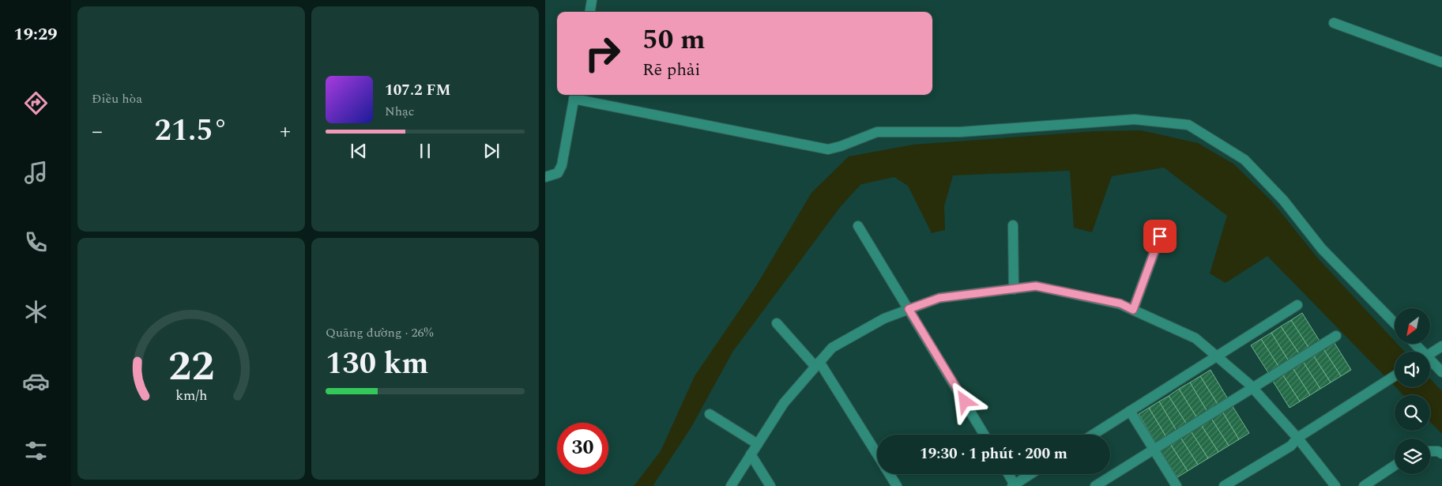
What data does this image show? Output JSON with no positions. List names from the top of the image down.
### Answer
{
  "north": "bottom left",
  "page": {
    "tabs": "19:29",
    "tile": [
      "Điều hòa",
      ["Quãng đường · 26%", "130 km"]
    ],
    "turn": ["50 m", "Rẽ phải"],
    "song": ["107.2 FM", "Nhạc"],
    "heat": ["−", "21.5°", "+"],
    "limit": "30",
    "trip": "19:30 · 1 phút · 200 m",
    "gauge": ["22", "km/h"]
  }
}
